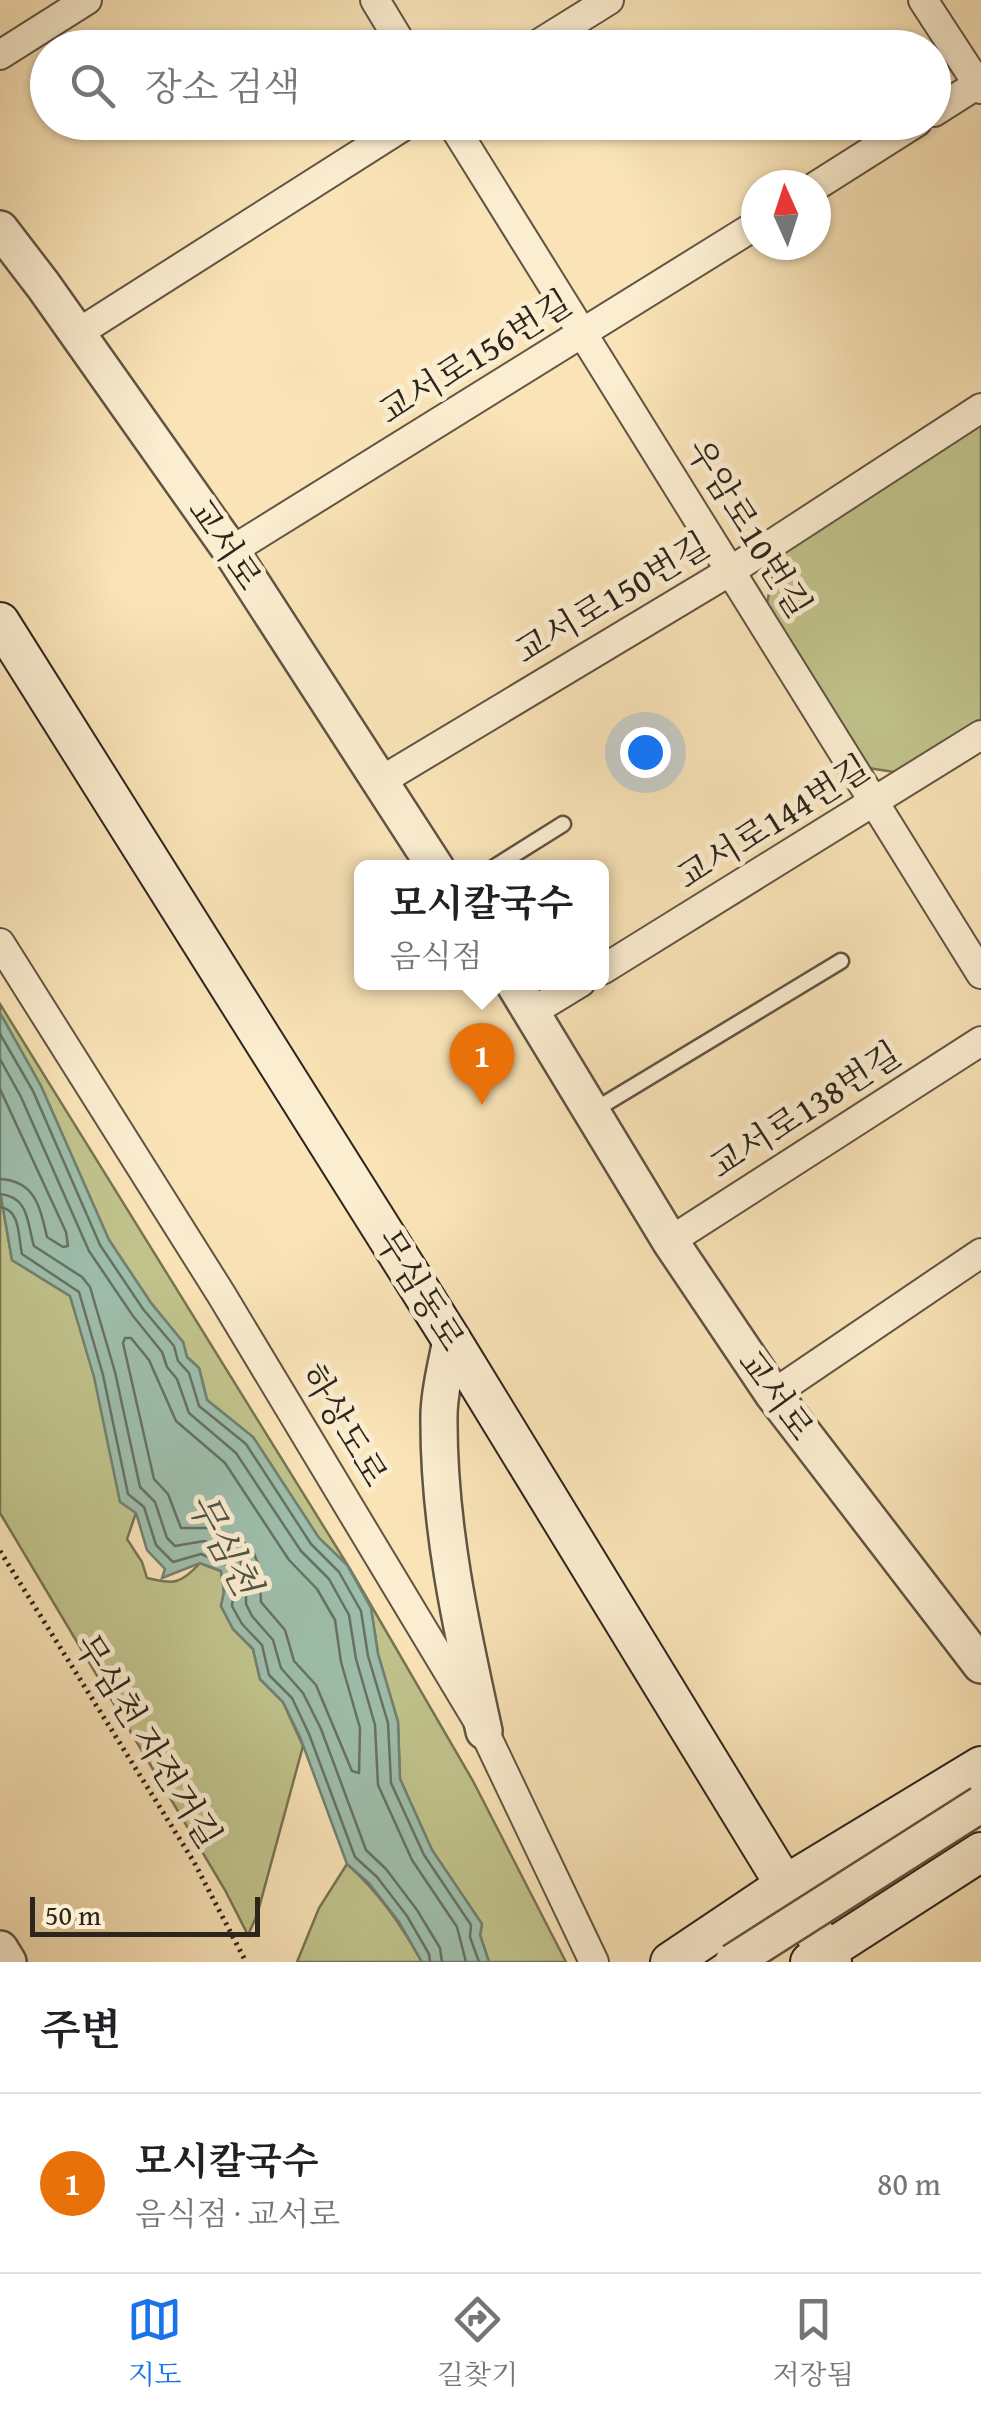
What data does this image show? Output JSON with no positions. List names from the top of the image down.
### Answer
{
  "streets": {
    "main road": ["무심동로"],
    "street": [
      "교서로156번길",
      "우암로10번길",
      "교서로",
      "교서로150번길",
      "교서로144번길",
      "교서로138번길",
      "하상도로"
    ],
    "path": ["무심천 자전거길"]
  },
  "crossings": [
    ["교서로156번길", "우암로10번길"],
    ["교서로156번길", "교서로"],
    ["우암로10번길", "교서로150번길"],
    ["우암로10번길", "교서로144번길"],
    ["교서로", "교서로150번길"],
    ["교서로", "교서로138번길"]
  ],
  "water": ["무심천"],
  "scale_bar": "50 m",
  "north": "top",
  "page": {
    "search": "장소 검색",
    "popup": ["모시칼국수", "음식점"],
    "pins": "1",
    "scale": "50 m",
    "heading": "주변",
    "list": [
      {
        "mark": "1",
        "name": "모시칼국수",
        "note": "음식점 · 교서로",
        "value": "80 m"
      }
    ],
    "nav": ["지도", "길찾기", "저장됨"]
  }
}
